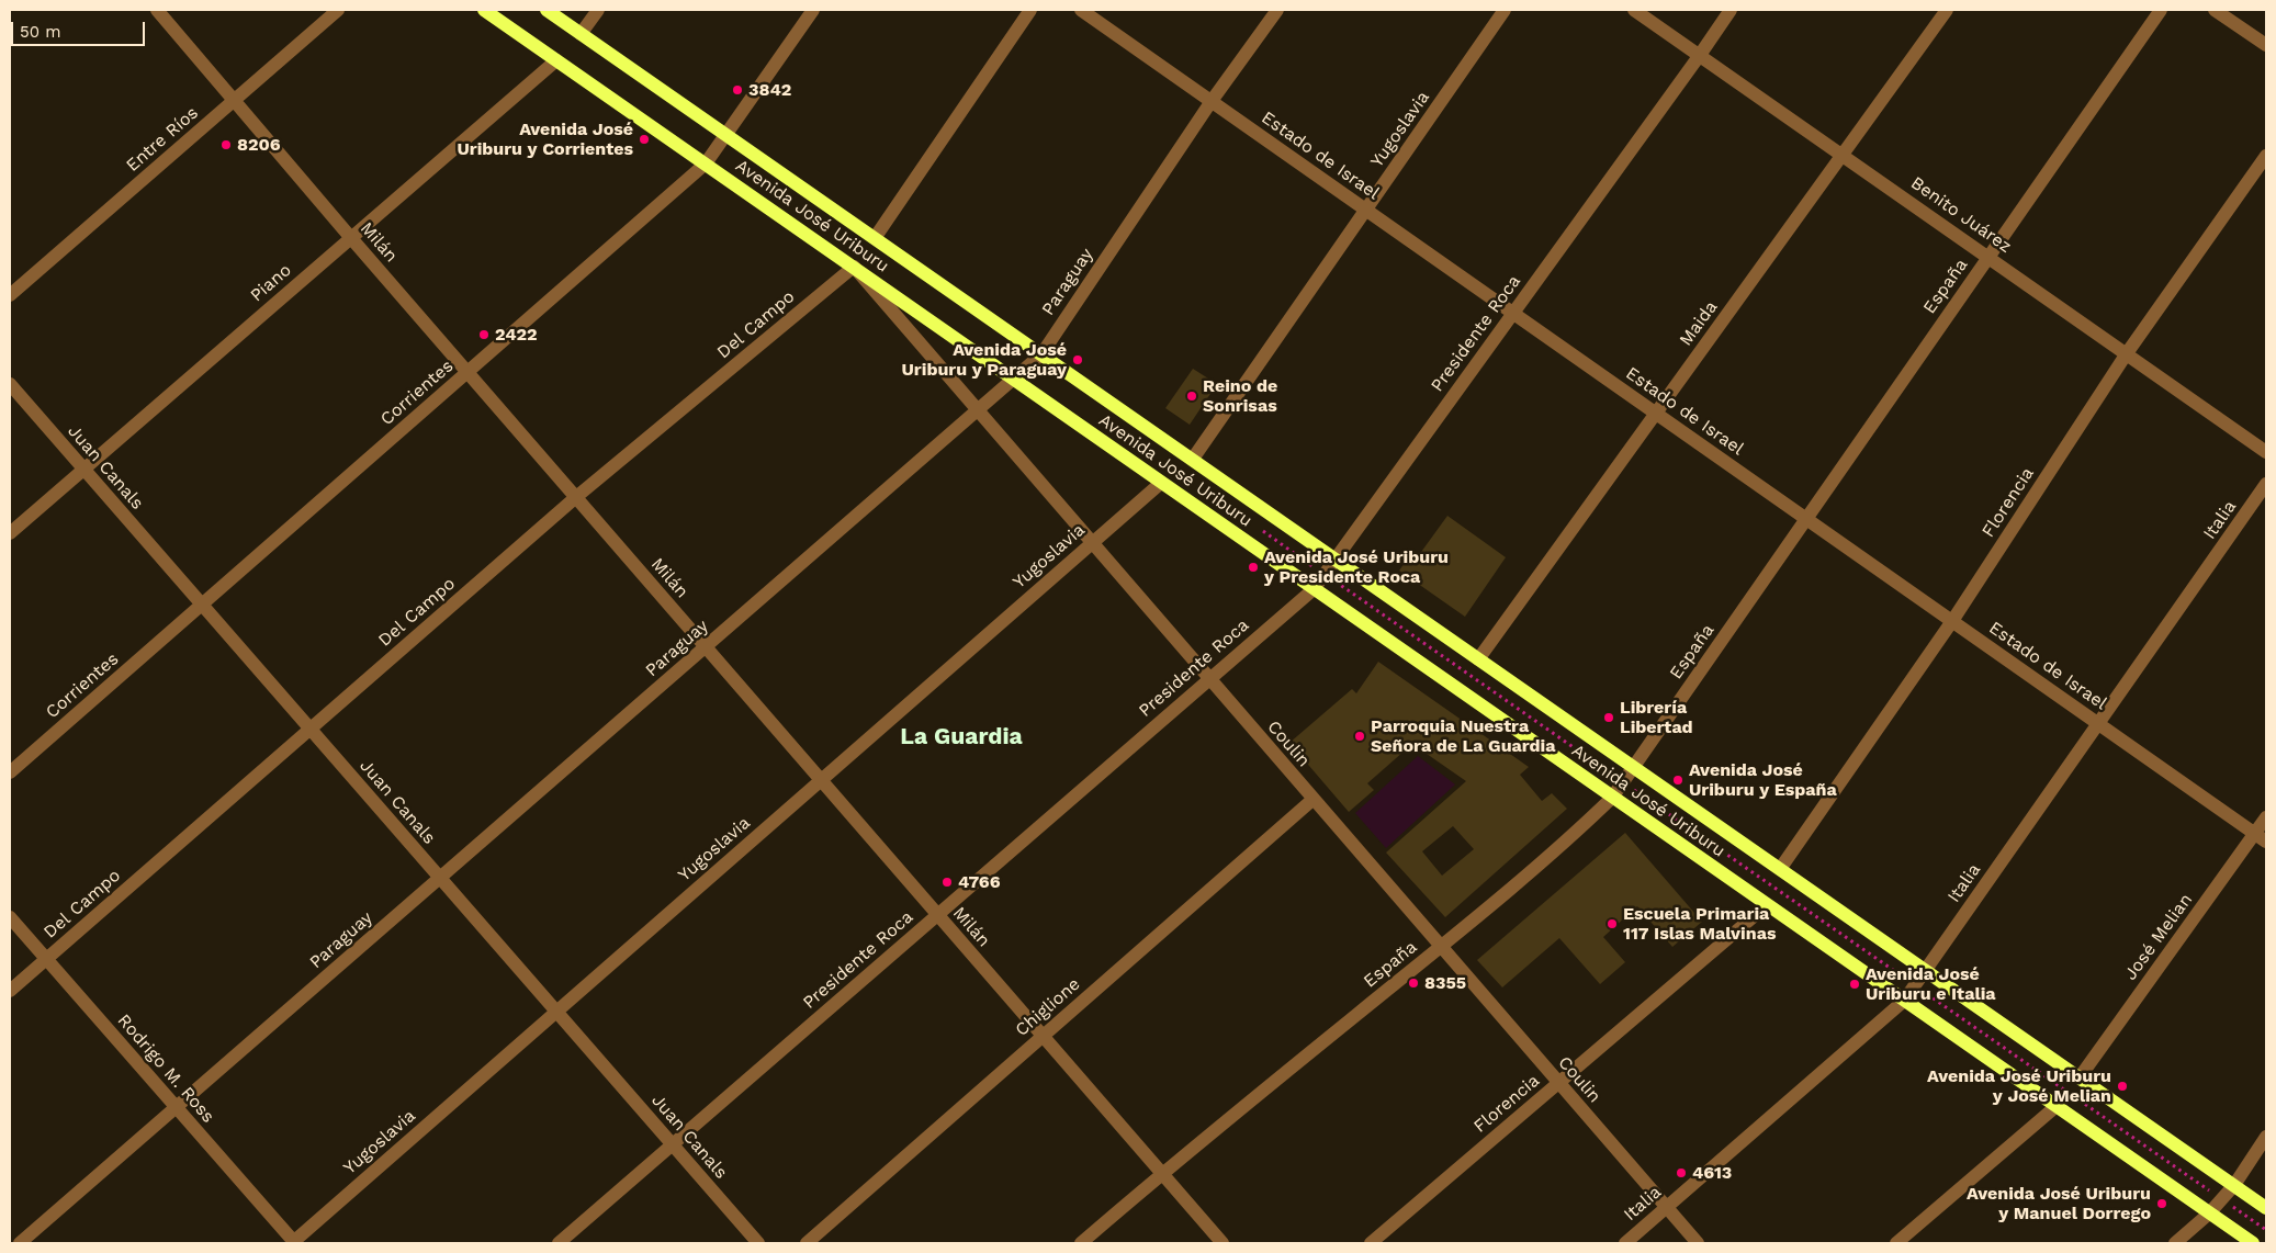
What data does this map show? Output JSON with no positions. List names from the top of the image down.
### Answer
{
  "streets": {
    "main road": ["Avenida José Uriburu"],
    "street": [
      "Yugoslavia",
      "Entre Ríos",
      "Estado de Israel",
      "Benito Juárez",
      "Milán",
      "Paraguay",
      "Piano",
      "España",
      "Maida",
      "Del Campo",
      "Presidente Roca",
      "Corrientes",
      "Juan Canals",
      "Florencia",
      "Italia",
      "Coulin",
      "José Melian",
      "Chiglione",
      "Rodrigo M. Ross"
    ]
  },
  "crossings": [
    ["Yugoslavia", "Estado de Israel"],
    ["Yugoslavia", "Avenida José Uriburu"],
    ["Yugoslavia", "Milán"],
    ["Yugoslavia", "Juan Canals"],
    ["Yugoslavia", "Coulin"],
    ["Yugoslavia", "Rodrigo M. Ross"],
    ["Entre Ríos", "Milán"],
    ["Estado de Israel", "Paraguay"],
    ["Estado de Israel", "España"],
    ["Estado de Israel", "Maida"],
    ["Estado de Israel", "Presidente Roca"],
    ["Estado de Israel", "Florencia"],
    ["Estado de Israel", "Italia"],
    ["Estado de Israel", "José Melian"],
    ["Benito Juárez", "España"],
    ["Benito Juárez", "Maida"],
    ["Benito Juárez", "Presidente Roca"],
    ["Benito Juárez", "Florencia"],
    ["Avenida José Uriburu", "Paraguay"],
    ["Avenida José Uriburu", "Piano"],
    ["Avenida José Uriburu", "España"],
    ["Avenida José Uriburu", "Maida"],
    ["Avenida José Uriburu", "Del Campo"],
    ["Avenida José Uriburu", "Presidente Roca"],
    ["Avenida José Uriburu", "Corrientes"],
    ["Avenida José Uriburu", "Florencia"],
    ["Avenida José Uriburu", "Italia"],
    ["Avenida José Uriburu", "Coulin"],
    ["Avenida José Uriburu", "José Melian"],
    ["Milán", "Paraguay"],
    ["Milán", "Piano"],
    ["Milán", "España"],
    ["Milán", "Del Campo"],
    ["Milán", "Presidente Roca"],
    ["Milán", "Corrientes"],
    ["Milán", "Chiglione"],
    ["Paraguay", "Juan Canals"],
    ["Paraguay", "Coulin"],
    ["Paraguay", "Rodrigo M. Ross"],
    ["Piano", "Juan Canals"],
    ["España", "Coulin"],
    ["Del Campo", "Juan Canals"],
    ["Del Campo", "Coulin"],
    ["Del Campo", "Rodrigo M. Ross"],
    ["Presidente Roca", "Juan Canals"],
    ["Presidente Roca", "Coulin"],
    ["Corrientes", "Juan Canals"],
    ["Florencia", "Coulin"],
    ["Italia", "Coulin"],
    ["Coulin", "Chiglione"]
  ],
  "districts": ["La Guardia"],
  "places": [
    "3842",
    "Avenida José Uriburu y Corrientes",
    "8206",
    "2422",
    "Avenida José Uriburu y Paraguay",
    "Reino de Sonrisas",
    "Avenida José Uriburu y Presidente Roca",
    "Librería Libertad",
    "Parroquia Nuestra Señora de La Guardia",
    "Avenida José Uriburu y España",
    "4766",
    "Escuela Primaria 117 Islas Malvinas",
    "8355",
    "Avenida José Uriburu e Italia",
    "Avenida José Uriburu y José Melian",
    "4613",
    "Avenida José Uriburu y Manuel Dorrego"
  ],
  "scale_bar": "50 m"
}
